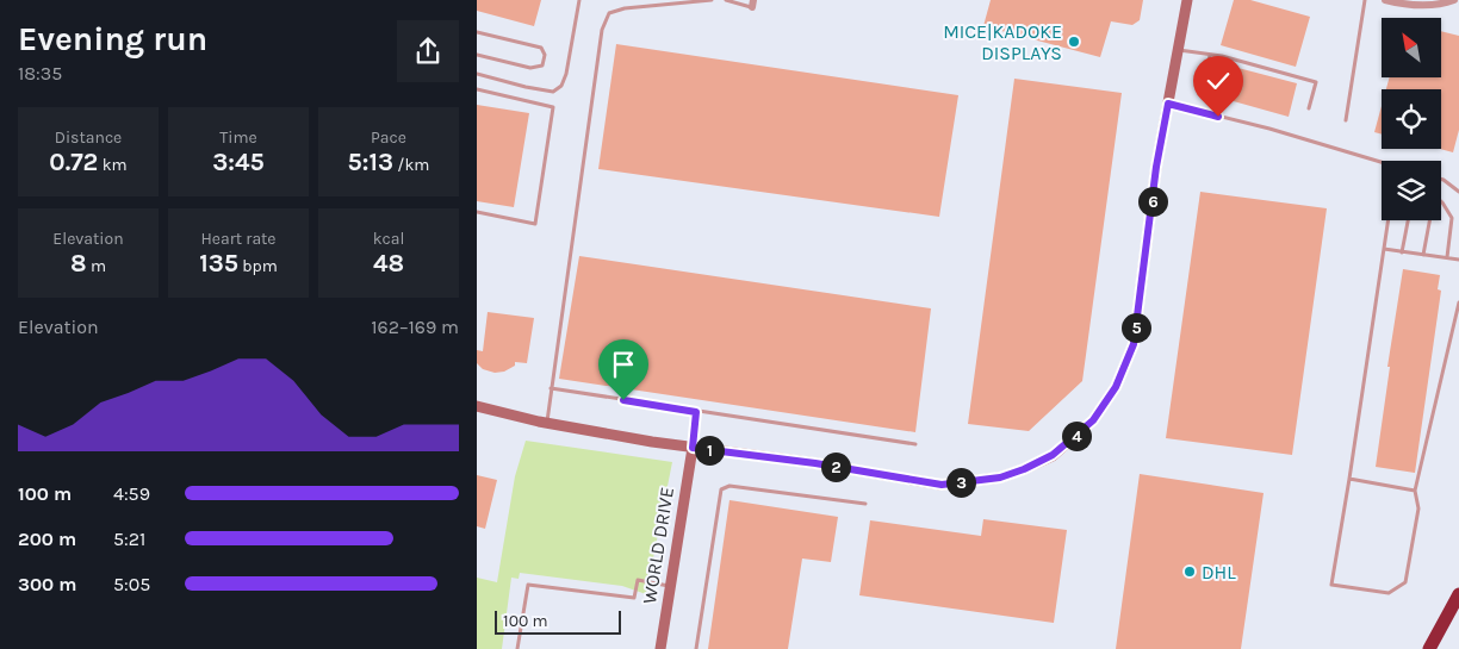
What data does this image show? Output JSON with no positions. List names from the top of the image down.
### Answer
{
  "streets": {
    "street": ["WORLD DRIVE"]
  },
  "places": ["MICE|KADOKE DISPLAYS", "DHL"],
  "scale_bar": "100 m",
  "north": "top left",
  "page": {
    "heading": ["Evening run", "18:35"],
    "stats": [
      ["Distance", "0.72 km"],
      ["Time", "3:45"],
      ["Pace", "5:13 /km"],
      ["Elevation", "8 m"],
      ["Heart rate", "135 bpm"],
      ["kcal", "48"]
    ],
    "pins": [
      "6",
      "5",
      "4",
      "1",
      "2",
      "3"
    ],
    "chart": ["Elevation", "162–169 m"],
    "list": [
      {
        "name": "100 m",
        "note": "4:59"
      },
      {
        "name": "200 m",
        "note": "5:21"
      },
      {
        "name": "300 m",
        "note": "5:05"
      }
    ],
    "scale": "100 m"
  }
}
